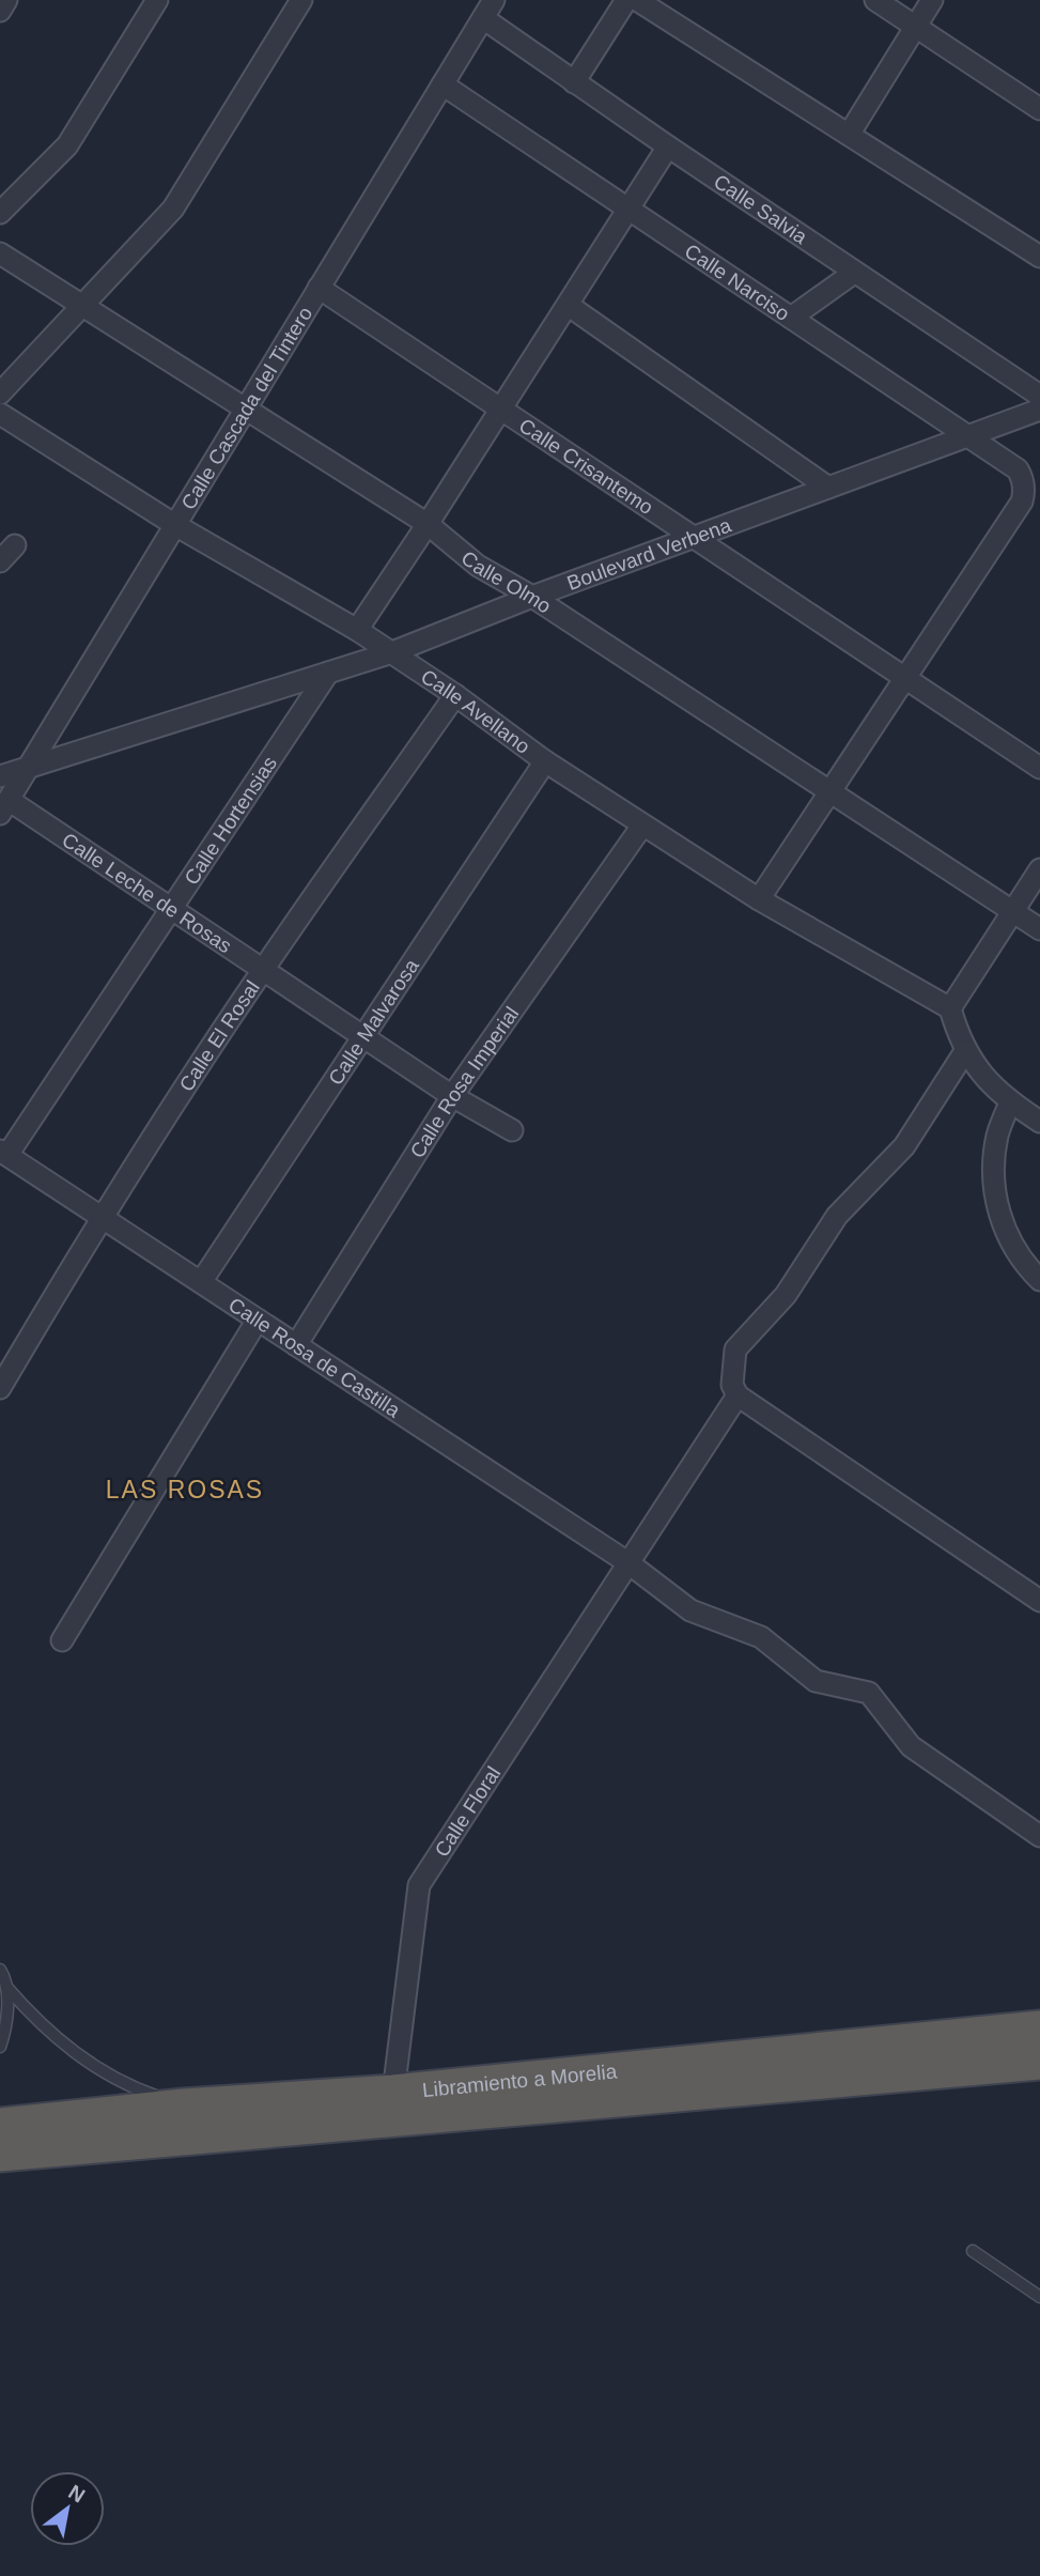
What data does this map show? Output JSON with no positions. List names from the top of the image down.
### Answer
{
  "streets": {
    "highway": ["Libramiento a Morelia"],
    "street": [
      "Calle Salvia",
      "Calle Narciso",
      "Calle Cascada del Tintero",
      "Calle Crisantemo",
      "Boulevard Verbena",
      "Calle Olmo",
      "Calle Avellano",
      "Calle Hortensias",
      "Calle Leche de Rosas",
      "Calle Malvarosa",
      "Calle El Rosal",
      "Calle Rosa Imperial",
      "Calle Rosa de Castilla",
      "Calle Floral"
    ]
  },
  "crossings": [
    ["Calle Salvia", "Calle Cascada del Tintero"],
    ["Calle Narciso", "Calle Cascada del Tintero"],
    ["Calle Narciso", "Calle Crisantemo"],
    ["Calle Narciso", "Boulevard Verbena"],
    ["Calle Cascada del Tintero", "Calle Crisantemo"],
    ["Calle Cascada del Tintero", "Boulevard Verbena"],
    ["Calle Cascada del Tintero", "Calle Olmo"],
    ["Calle Cascada del Tintero", "Calle Avellano"],
    ["Calle Cascada del Tintero", "Calle Leche de Rosas"],
    ["Calle Crisantemo", "Boulevard Verbena"],
    ["Boulevard Verbena", "Calle Olmo"],
    ["Boulevard Verbena", "Calle Avellano"],
    ["Boulevard Verbena", "Calle Hortensias"],
    ["Calle Avellano", "Calle Malvarosa"],
    ["Calle Avellano", "Calle El Rosal"],
    ["Calle Avellano", "Calle Rosa Imperial"],
    ["Calle Hortensias", "Calle Leche de Rosas"],
    ["Calle Hortensias", "Calle Rosa de Castilla"],
    ["Calle Leche de Rosas", "Calle Malvarosa"],
    ["Calle Leche de Rosas", "Calle El Rosal"],
    ["Calle Leche de Rosas", "Calle Rosa Imperial"],
    ["Calle Malvarosa", "Calle Rosa de Castilla"],
    ["Calle El Rosal", "Calle Rosa de Castilla"],
    ["Calle Rosa Imperial", "Calle Rosa de Castilla"],
    ["Calle Rosa de Castilla", "Calle Floral"],
    ["Calle Floral", "Libramiento a Morelia"]
  ],
  "districts": ["LAS ROSAS"],
  "north": "top right"
}
